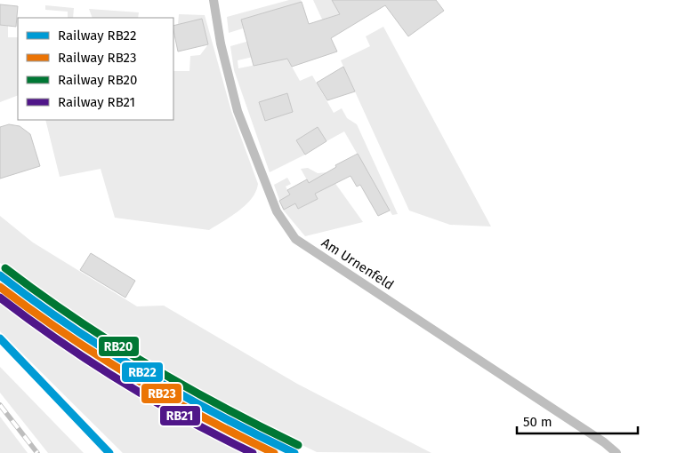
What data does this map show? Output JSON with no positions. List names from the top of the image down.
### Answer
{
  "streets": {
    "lane": ["Am Urnenfeld"]
  },
  "lines": [
    "rail line RB20",
    "rail line RB22",
    "rail line RB23",
    "rail line RB21"
  ],
  "legend": [
    "Railway RB22",
    "Railway RB23",
    "Railway RB20",
    "Railway RB21"
  ],
  "scale_bar": "50 m"
}
